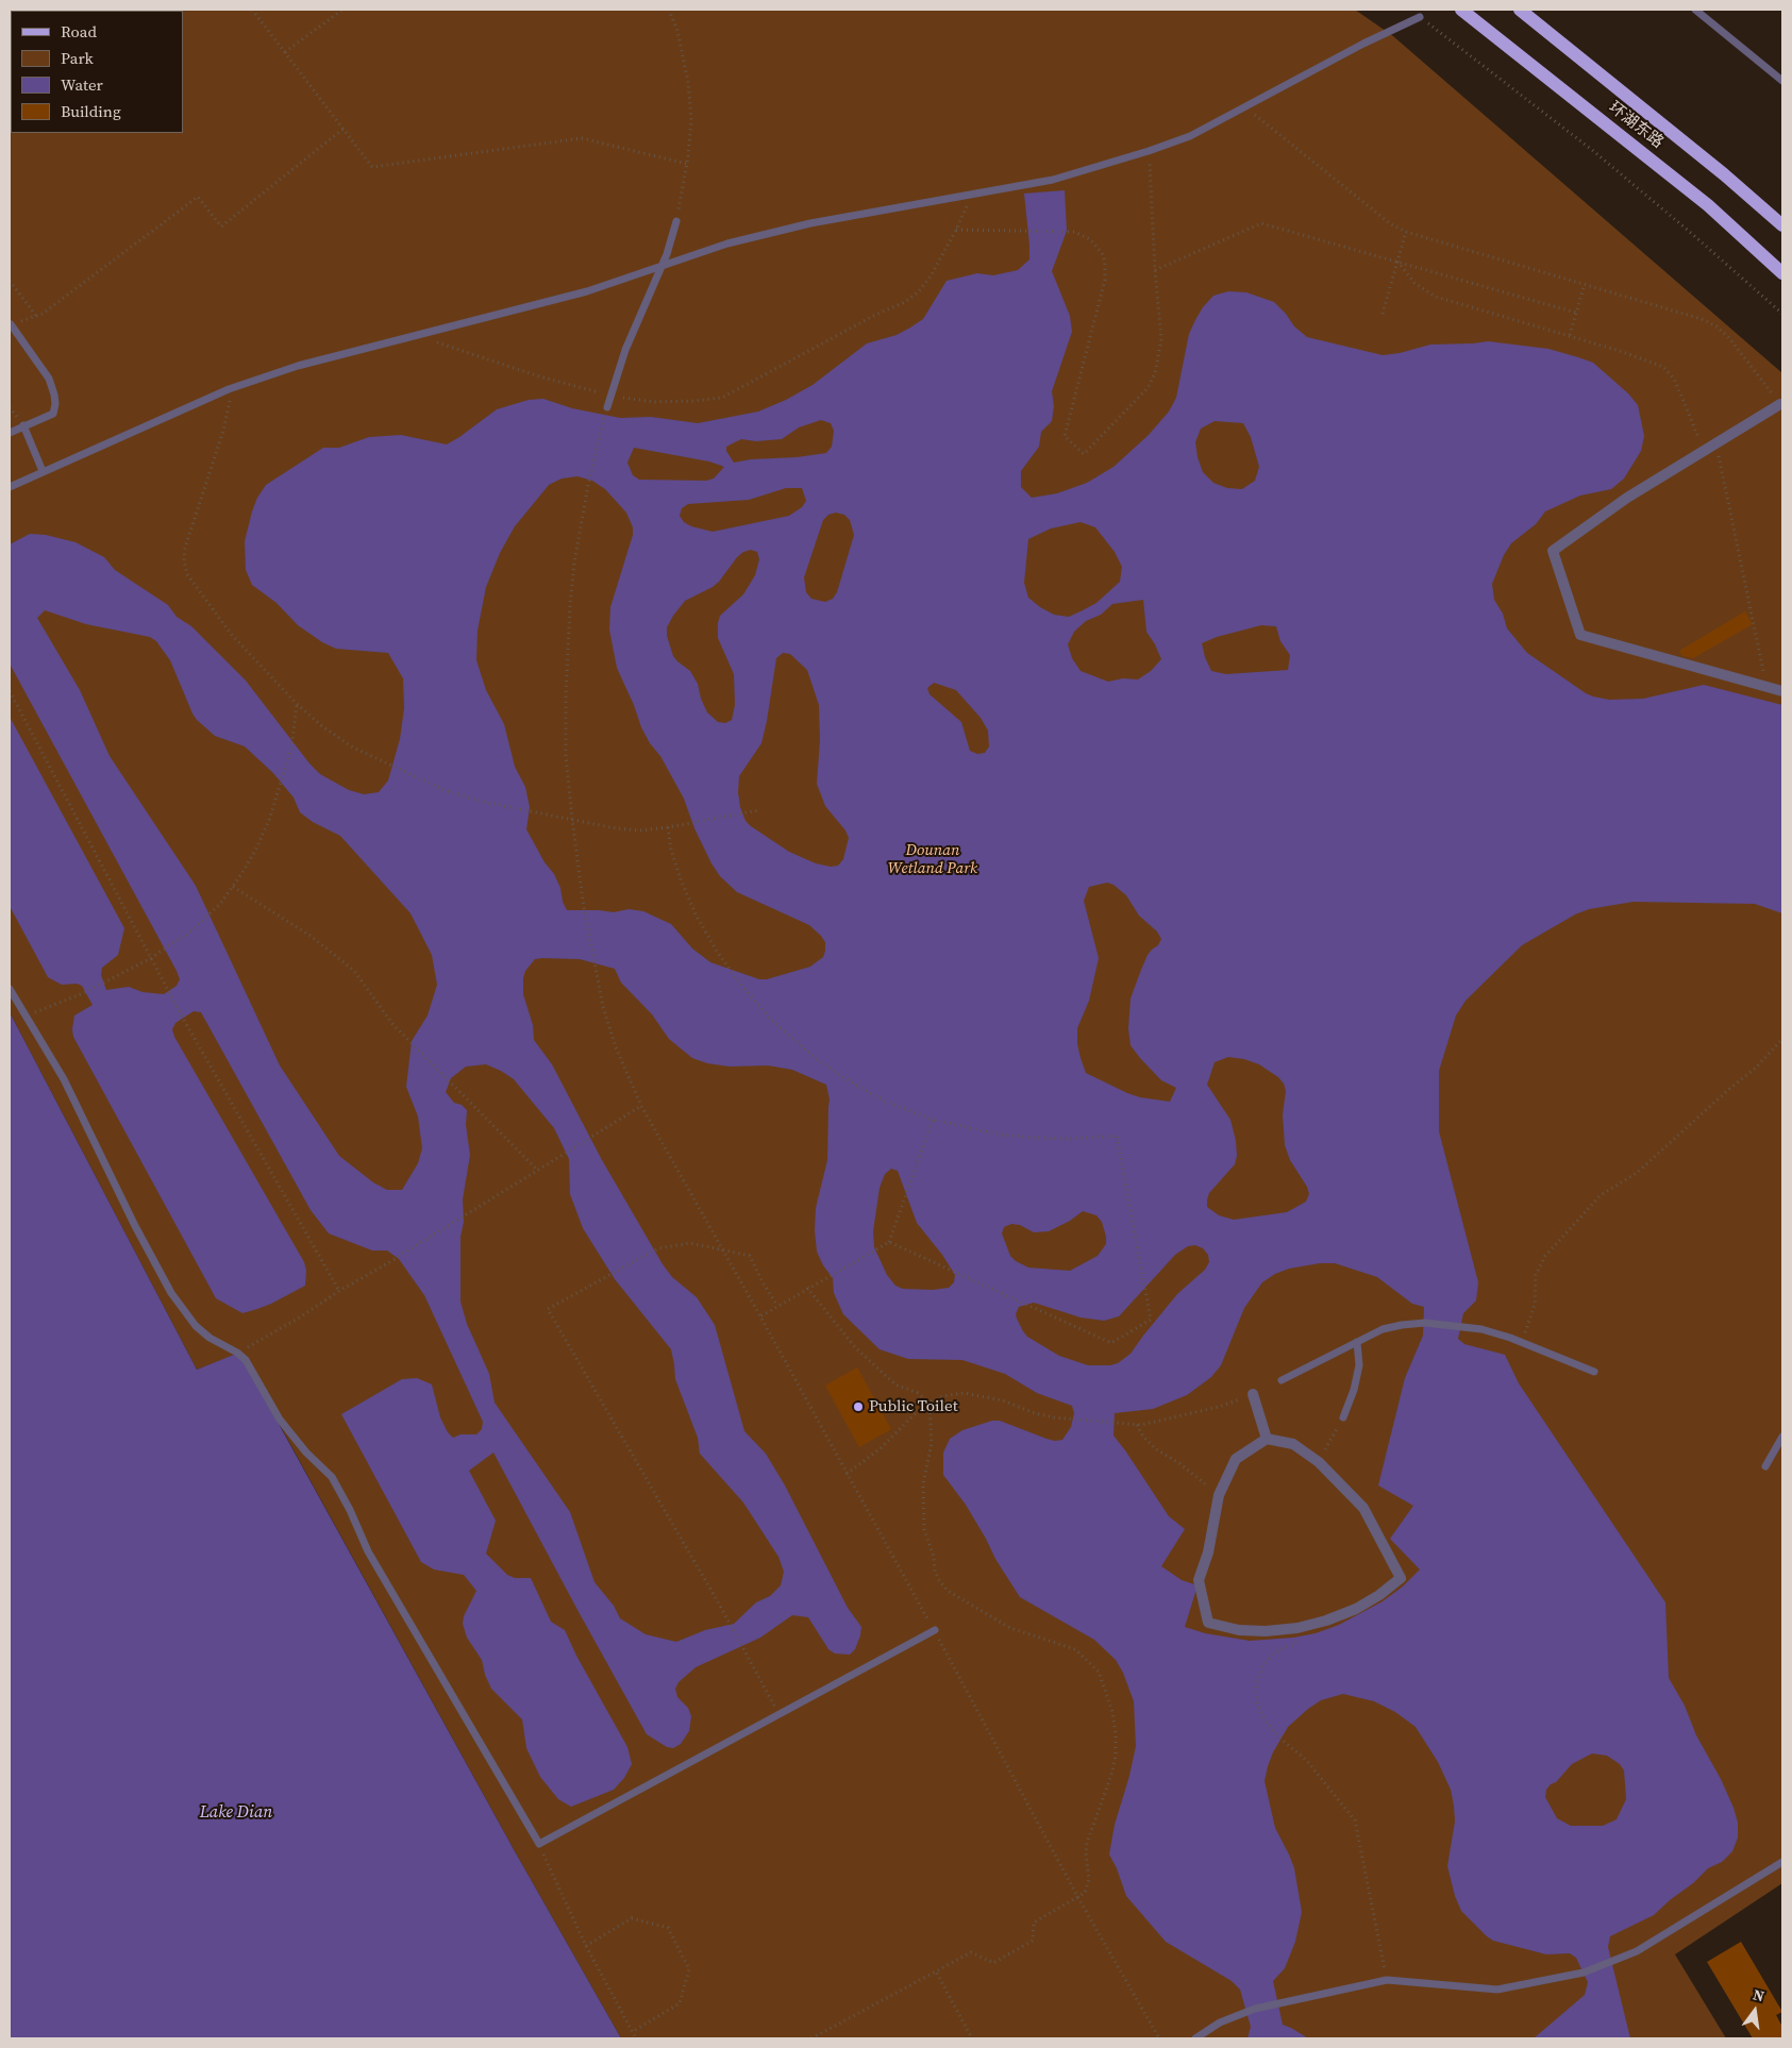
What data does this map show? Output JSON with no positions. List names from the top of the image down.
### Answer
{
  "streets": {
    "main road": ["环湖东路"]
  },
  "water": ["Lake Dian"],
  "parks": ["Dounan Wetland Park"],
  "places": ["Public Toilet"],
  "legend": [
    "Road",
    "Park",
    "Water",
    "Building"
  ],
  "north": "top"
}
